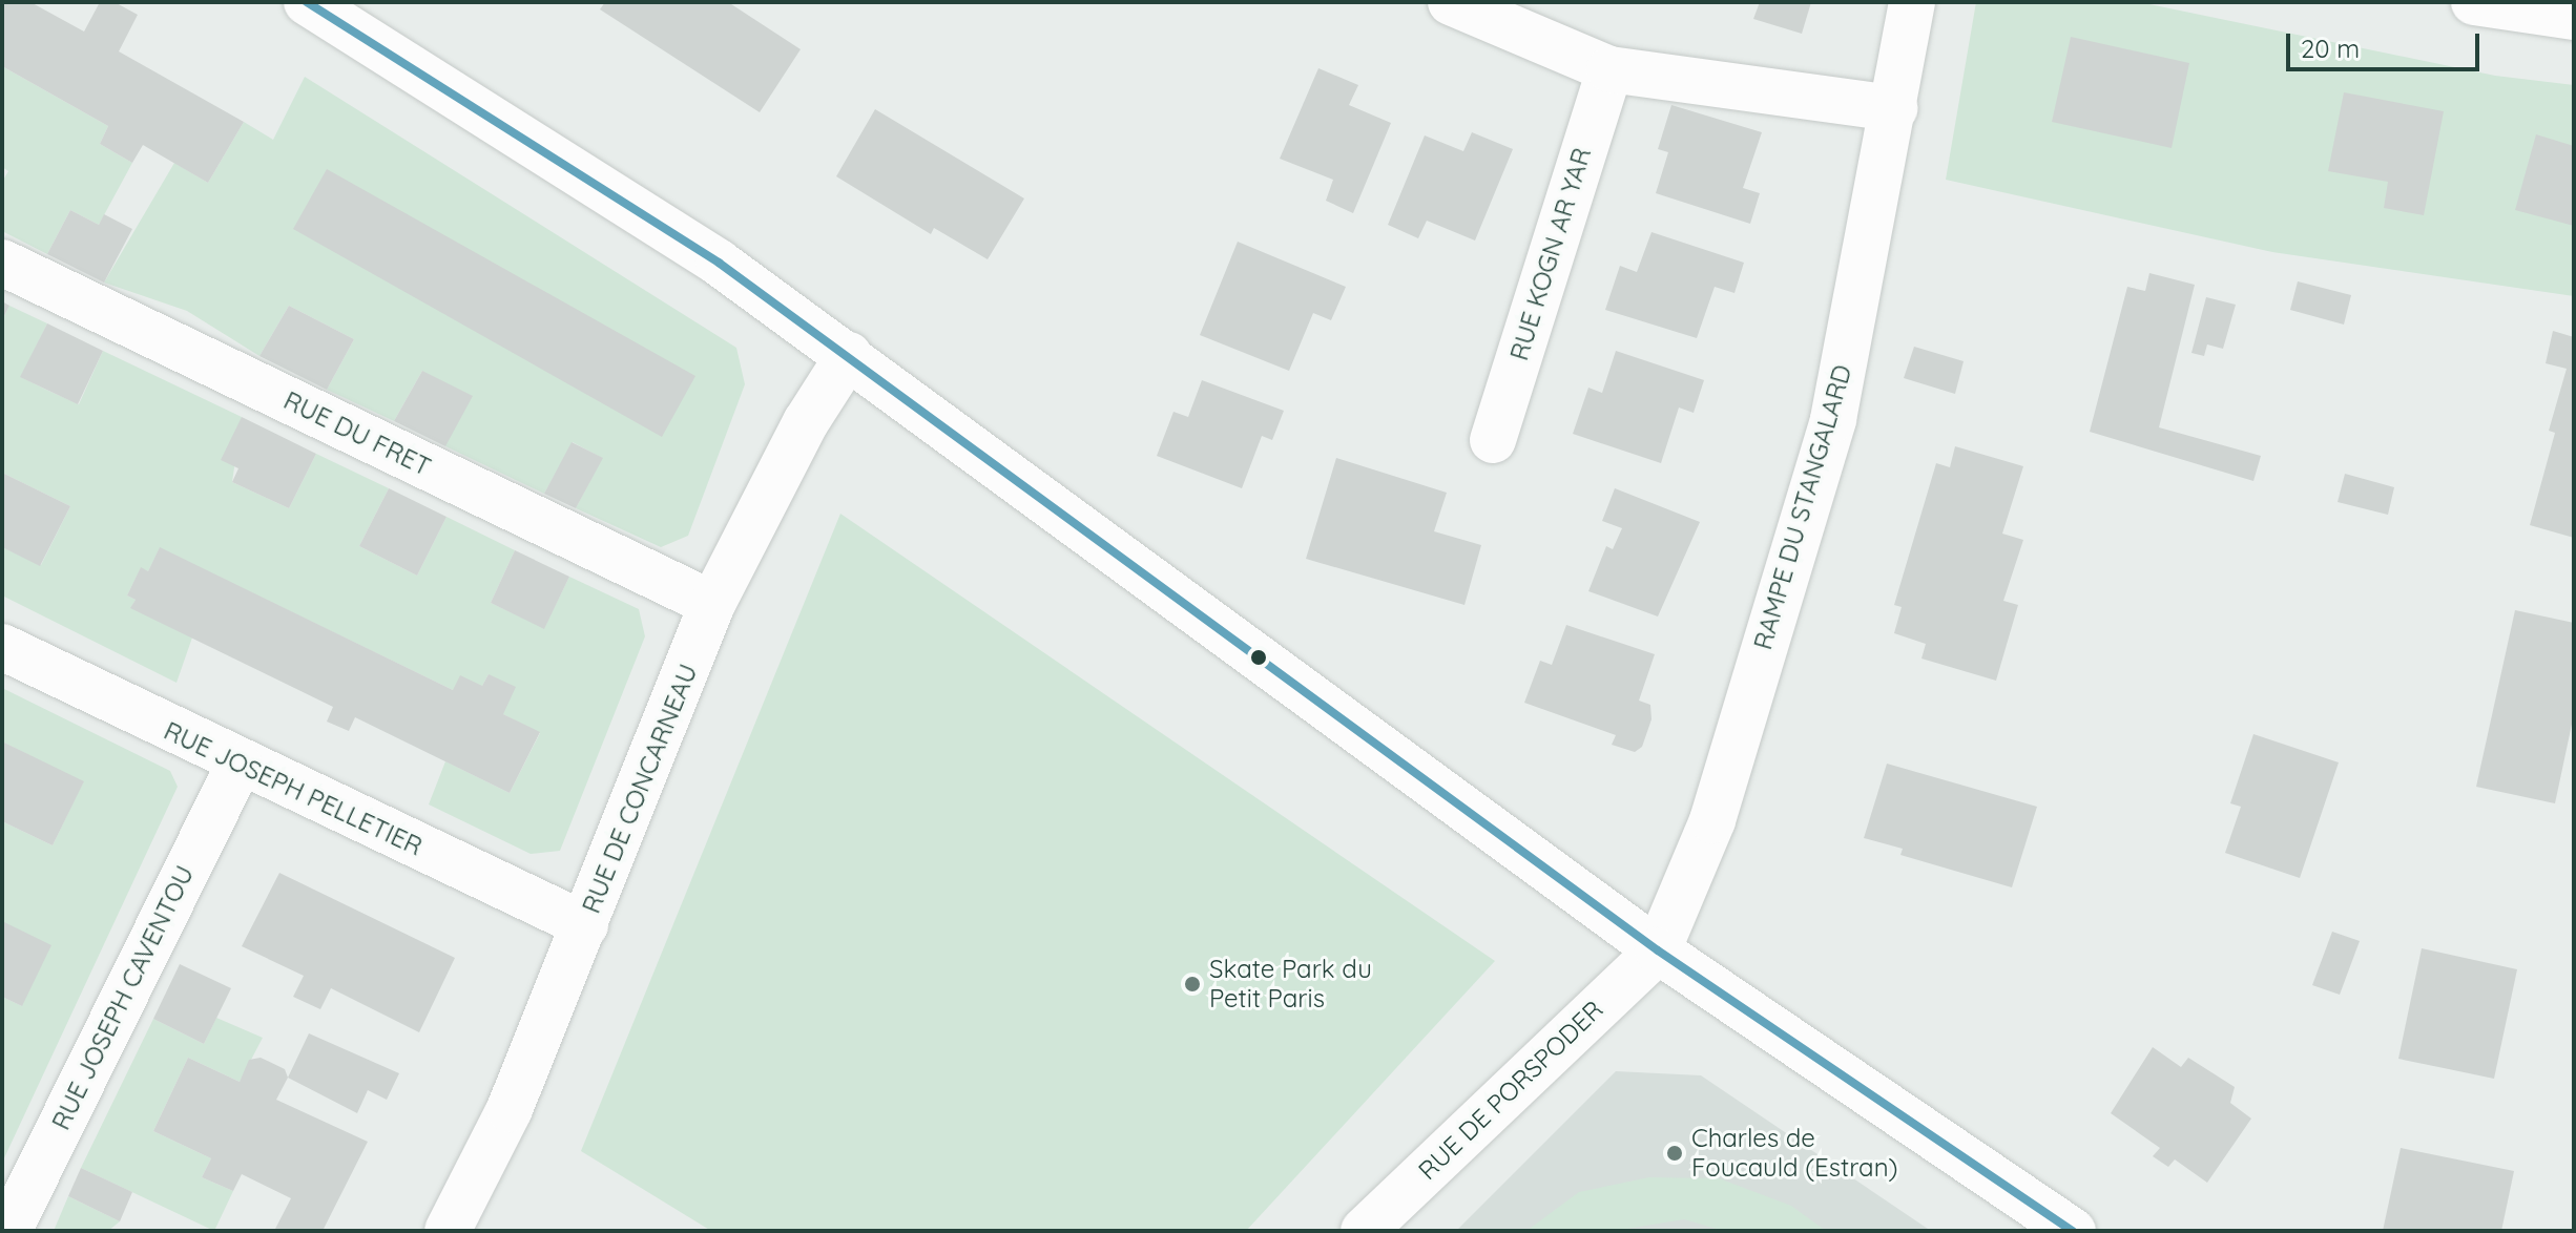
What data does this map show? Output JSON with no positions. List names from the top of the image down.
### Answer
{
  "streets": {
    "street": [
      "RUE KOGN AR YAR",
      "RUE DU FRET",
      "RAMPE DU STANGALARD",
      "RUE JOSEPH PELLETIER",
      "RUE DE CONCARNEAU",
      "RUE JOSEPH CAVENTOU",
      "RUE DE PORSPODER"
    ]
  },
  "crossings": [
    ["RUE DU FRET", "RUE DE CONCARNEAU"],
    ["RAMPE DU STANGALARD", "RUE DE PORSPODER"],
    ["RUE JOSEPH PELLETIER", "RUE DE CONCARNEAU"],
    ["RUE JOSEPH PELLETIER", "RUE JOSEPH CAVENTOU"]
  ],
  "places": ["Skate Park du Petit Paris", "Charles de Foucauld (Estran)"],
  "scale_bar": "20 m"
}
